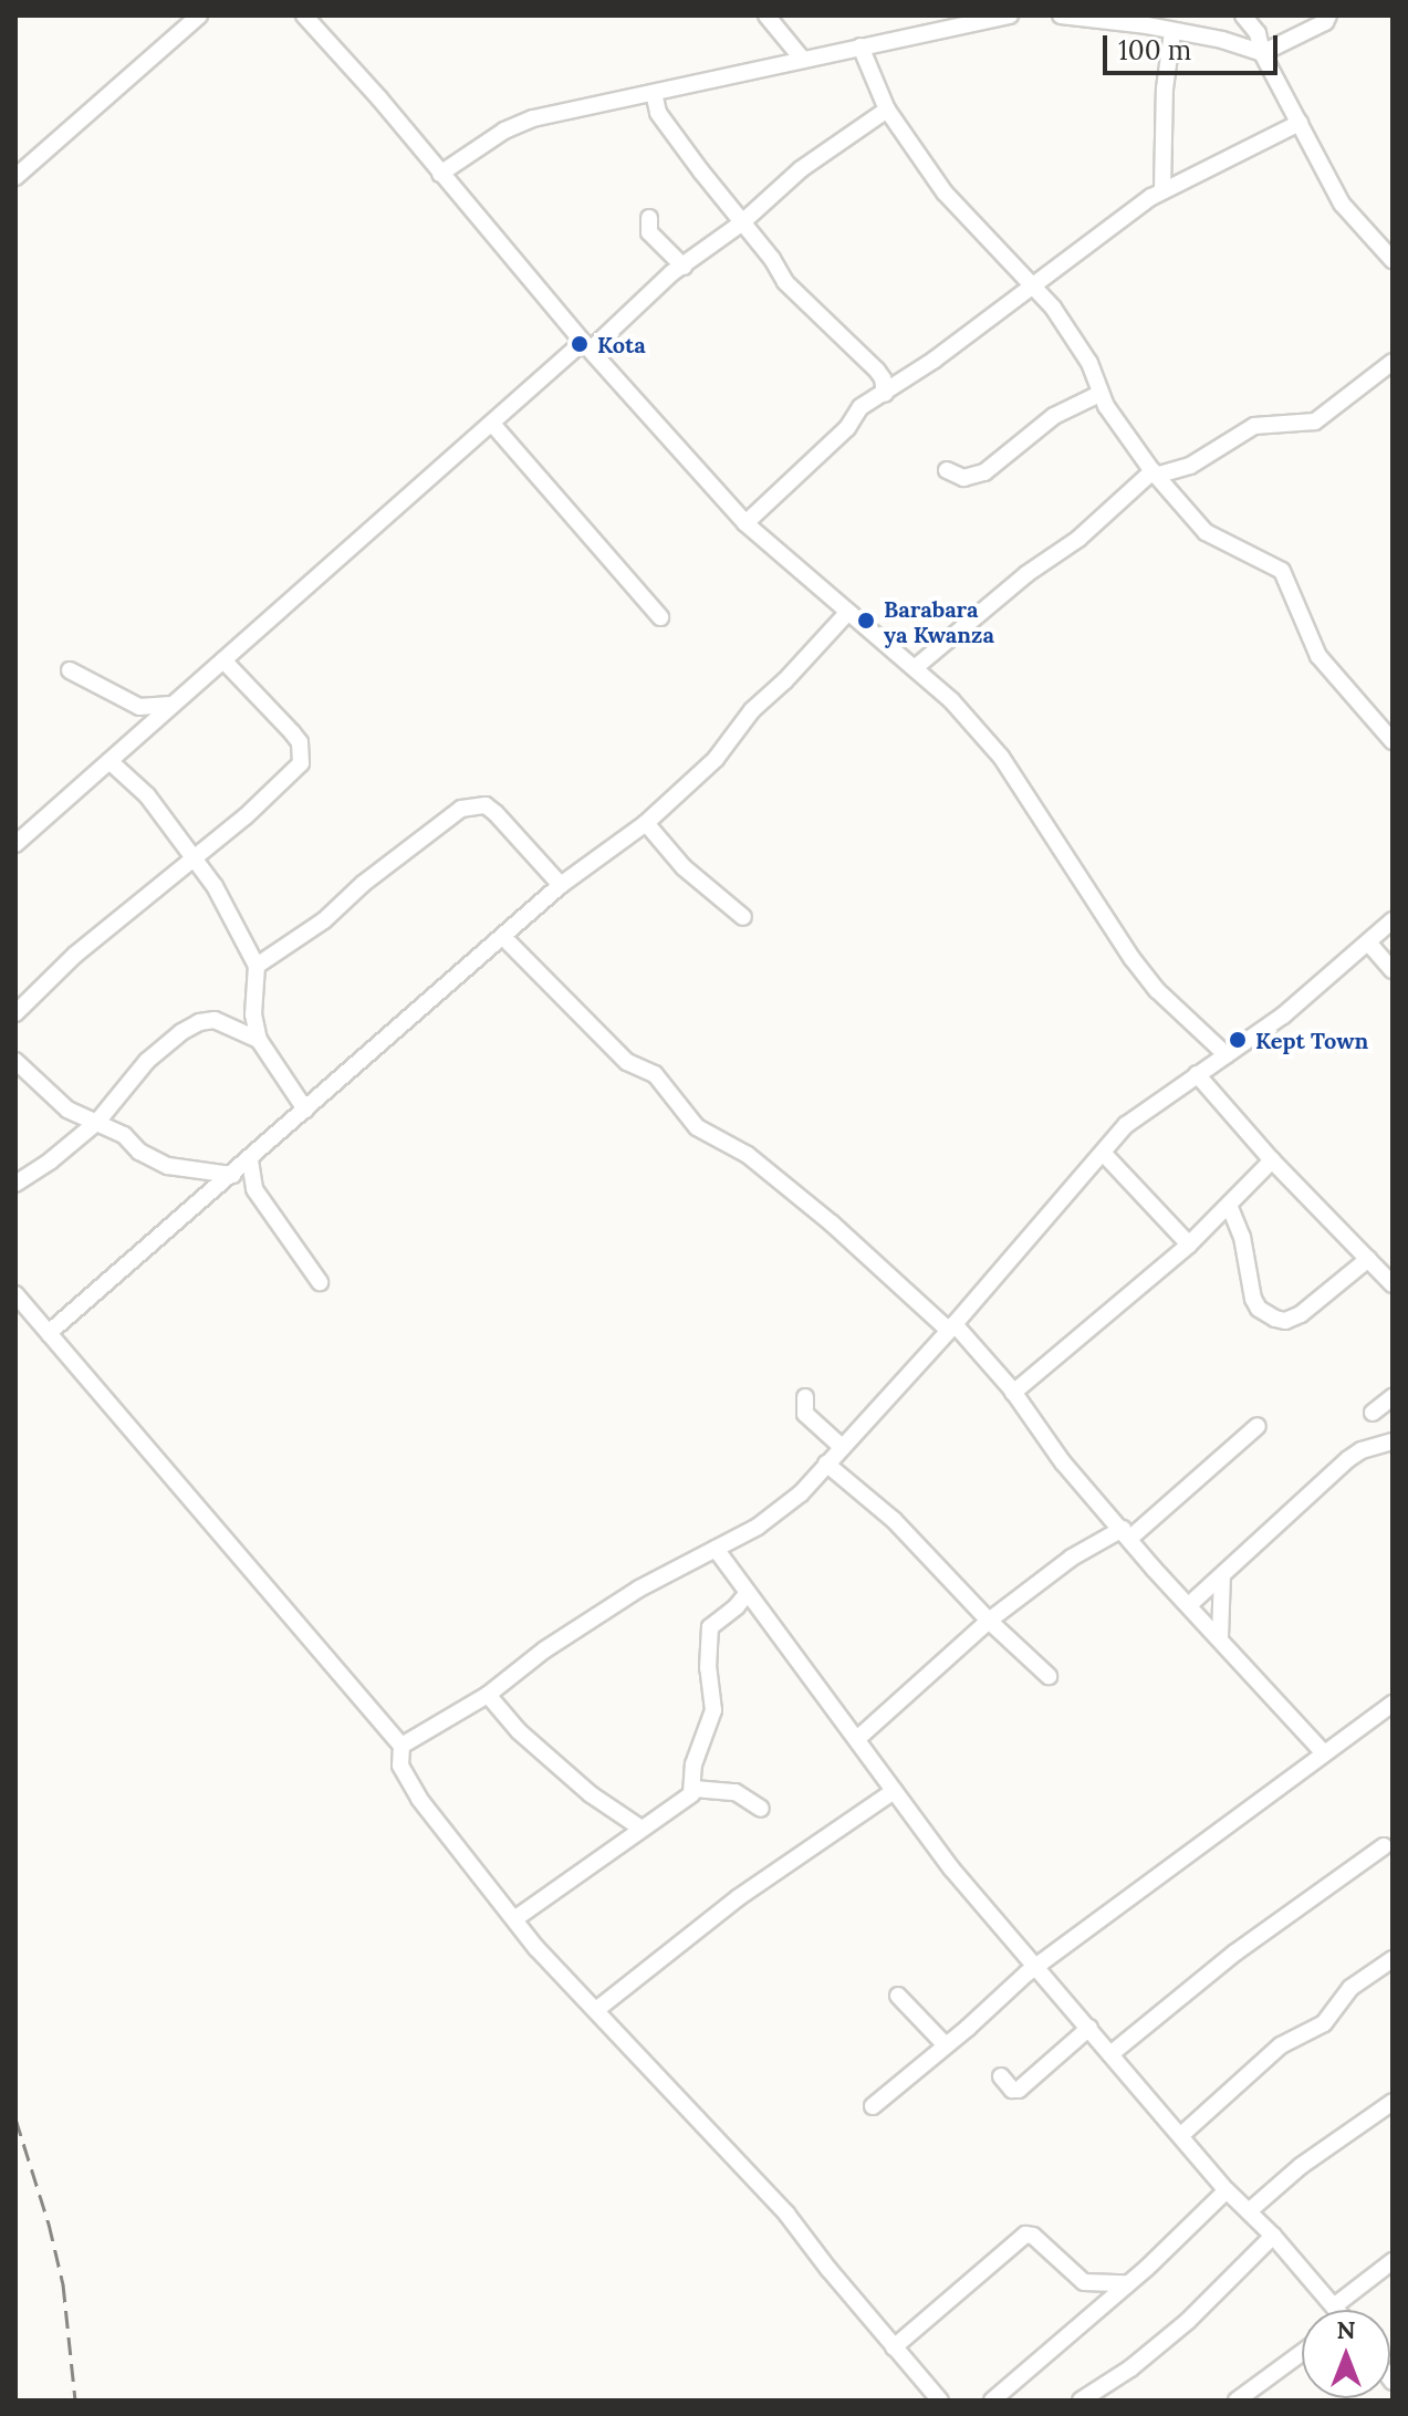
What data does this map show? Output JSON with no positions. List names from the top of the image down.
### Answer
{
  "places": ["Kota", "Barabara ya Kwanza", "Kept Town"],
  "scale_bar": "100 m",
  "north": "top"
}
